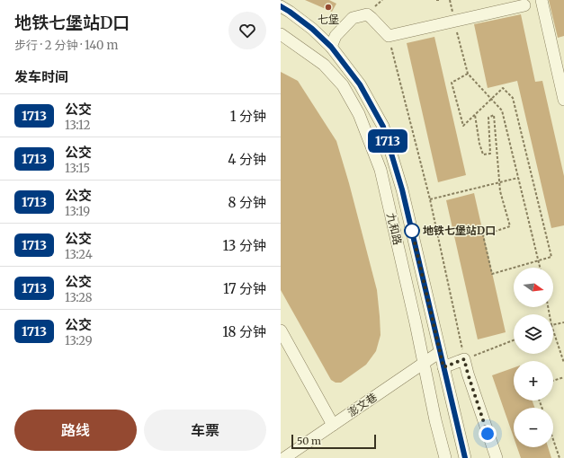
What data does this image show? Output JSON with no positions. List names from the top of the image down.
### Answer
{
  "streets": {
    "street": ["九和路", "澎文巷"]
  },
  "crossings": [
    ["九和路", "澎文巷"]
  ],
  "places": ["七堡", "地铁七堡站D口"],
  "lines": ["bus line 1713"],
  "scale_bar": "50 m",
  "north": "right",
  "page": {
    "heading": [
      ["地铁七堡站D口", "步行 · 2 分钟 · 140 m"],
      "发车时间"
    ],
    "on_map": "1713",
    "list": [
      {
        "mark": "1713",
        "name": "公交",
        "note": "13:12",
        "value": "1 分钟"
      },
      {
        "mark": "1713",
        "name": "公交",
        "note": "13:15",
        "value": "4 分钟"
      },
      {
        "mark": "1713",
        "name": "公交",
        "note": "13:19",
        "value": "8 分钟"
      },
      {
        "mark": "1713",
        "name": "公交",
        "note": "13:24",
        "value": "13 分钟"
      },
      {
        "mark": "1713",
        "name": "公交",
        "note": "13:28",
        "value": "17 分钟"
      },
      {
        "mark": "1713",
        "name": "公交",
        "note": "13:29",
        "value": "18 分钟"
      }
    ],
    "map_buttons": ["+", "−"],
    "buttons": ["路线", "车票"],
    "scale": "50 m"
  }
}
